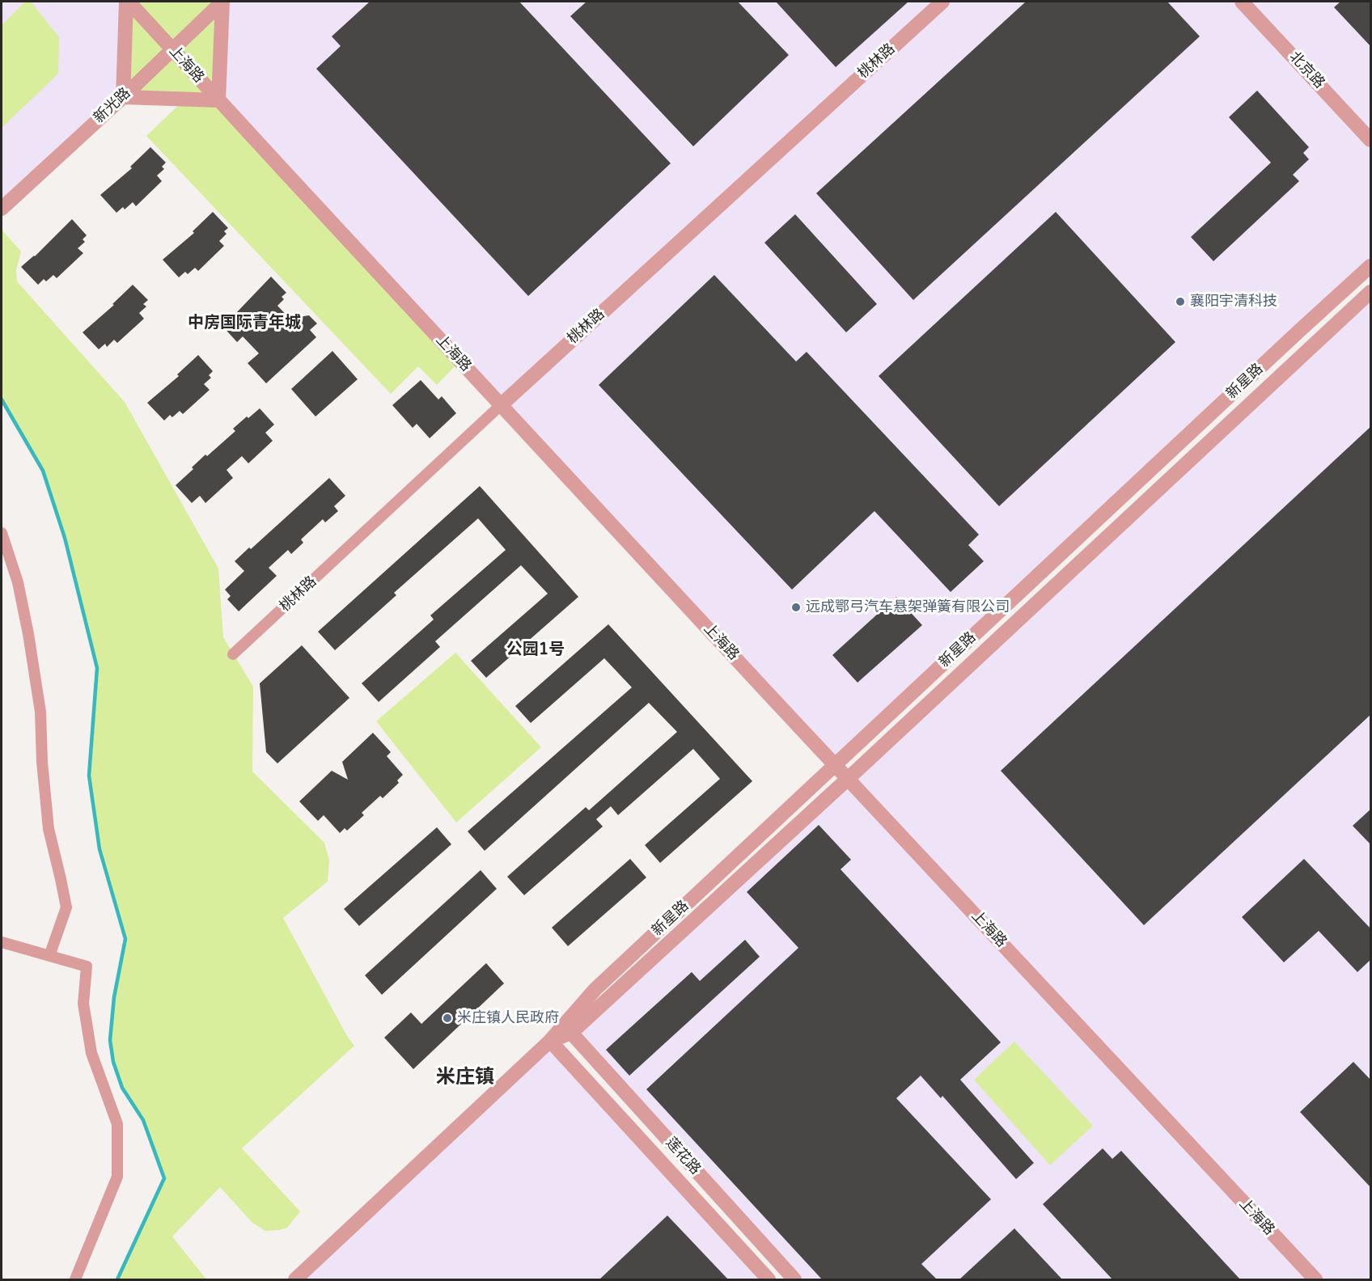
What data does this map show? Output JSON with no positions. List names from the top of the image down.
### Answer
{
  "streets": {
    "street": [
      "桃林路",
      "上海路",
      "北京路",
      "新光路",
      "新星路",
      "莲花路"
    ]
  },
  "crossings": [
    ["桃林路", "上海路"],
    ["上海路", "新光路"],
    ["上海路", "新星路"],
    ["新星路", "莲花路"]
  ],
  "districts": ["中房国际青年城", "公园1号", "米庄镇"],
  "places": ["襄阳宇清科技", "远成鄂弓汽车悬架弹簧有限公司", "米庄镇人民政府"]
}
